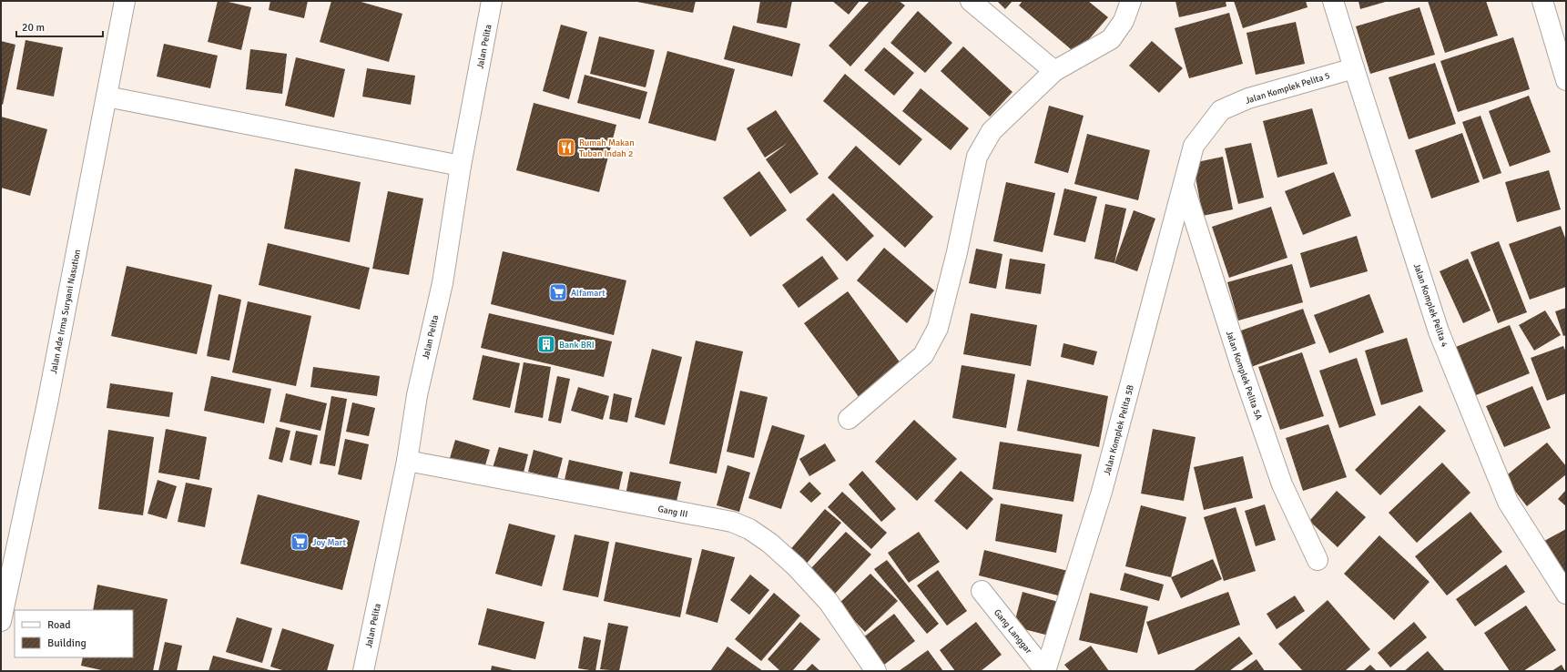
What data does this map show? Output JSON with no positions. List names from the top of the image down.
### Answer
{
  "streets": {
    "street": [
      "Jalan Pelita",
      "Jalan Komplek Pelita 5",
      "Jalan Komplek Pelita 4",
      "Jalan Ade Irma Suryani Nasution",
      "Jalan Komplek Pelita 5A",
      "Jalan Komplek Pelita 5B",
      "Gang III",
      "Gang Langgar"
    ]
  },
  "crossings": [
    ["Jalan Pelita", "Gang III"],
    ["Jalan Komplek Pelita 5", "Jalan Komplek Pelita 4"],
    ["Jalan Komplek Pelita 5", "Jalan Komplek Pelita 5A"],
    ["Jalan Komplek Pelita 5", "Jalan Komplek Pelita 5B"],
    ["Jalan Komplek Pelita 5A", "Jalan Komplek Pelita 5B"],
    ["Jalan Komplek Pelita 5B", "Gang Langgar"]
  ],
  "places": {
    "restaurant": ["Rumah Makan Tuban Indah 2"],
    "supermarket": ["Alfamart", "Joy Mart"],
    "building": ["Bank BRI"]
  },
  "legend": ["Road", "Building"],
  "scale_bar": "20 m"
}
